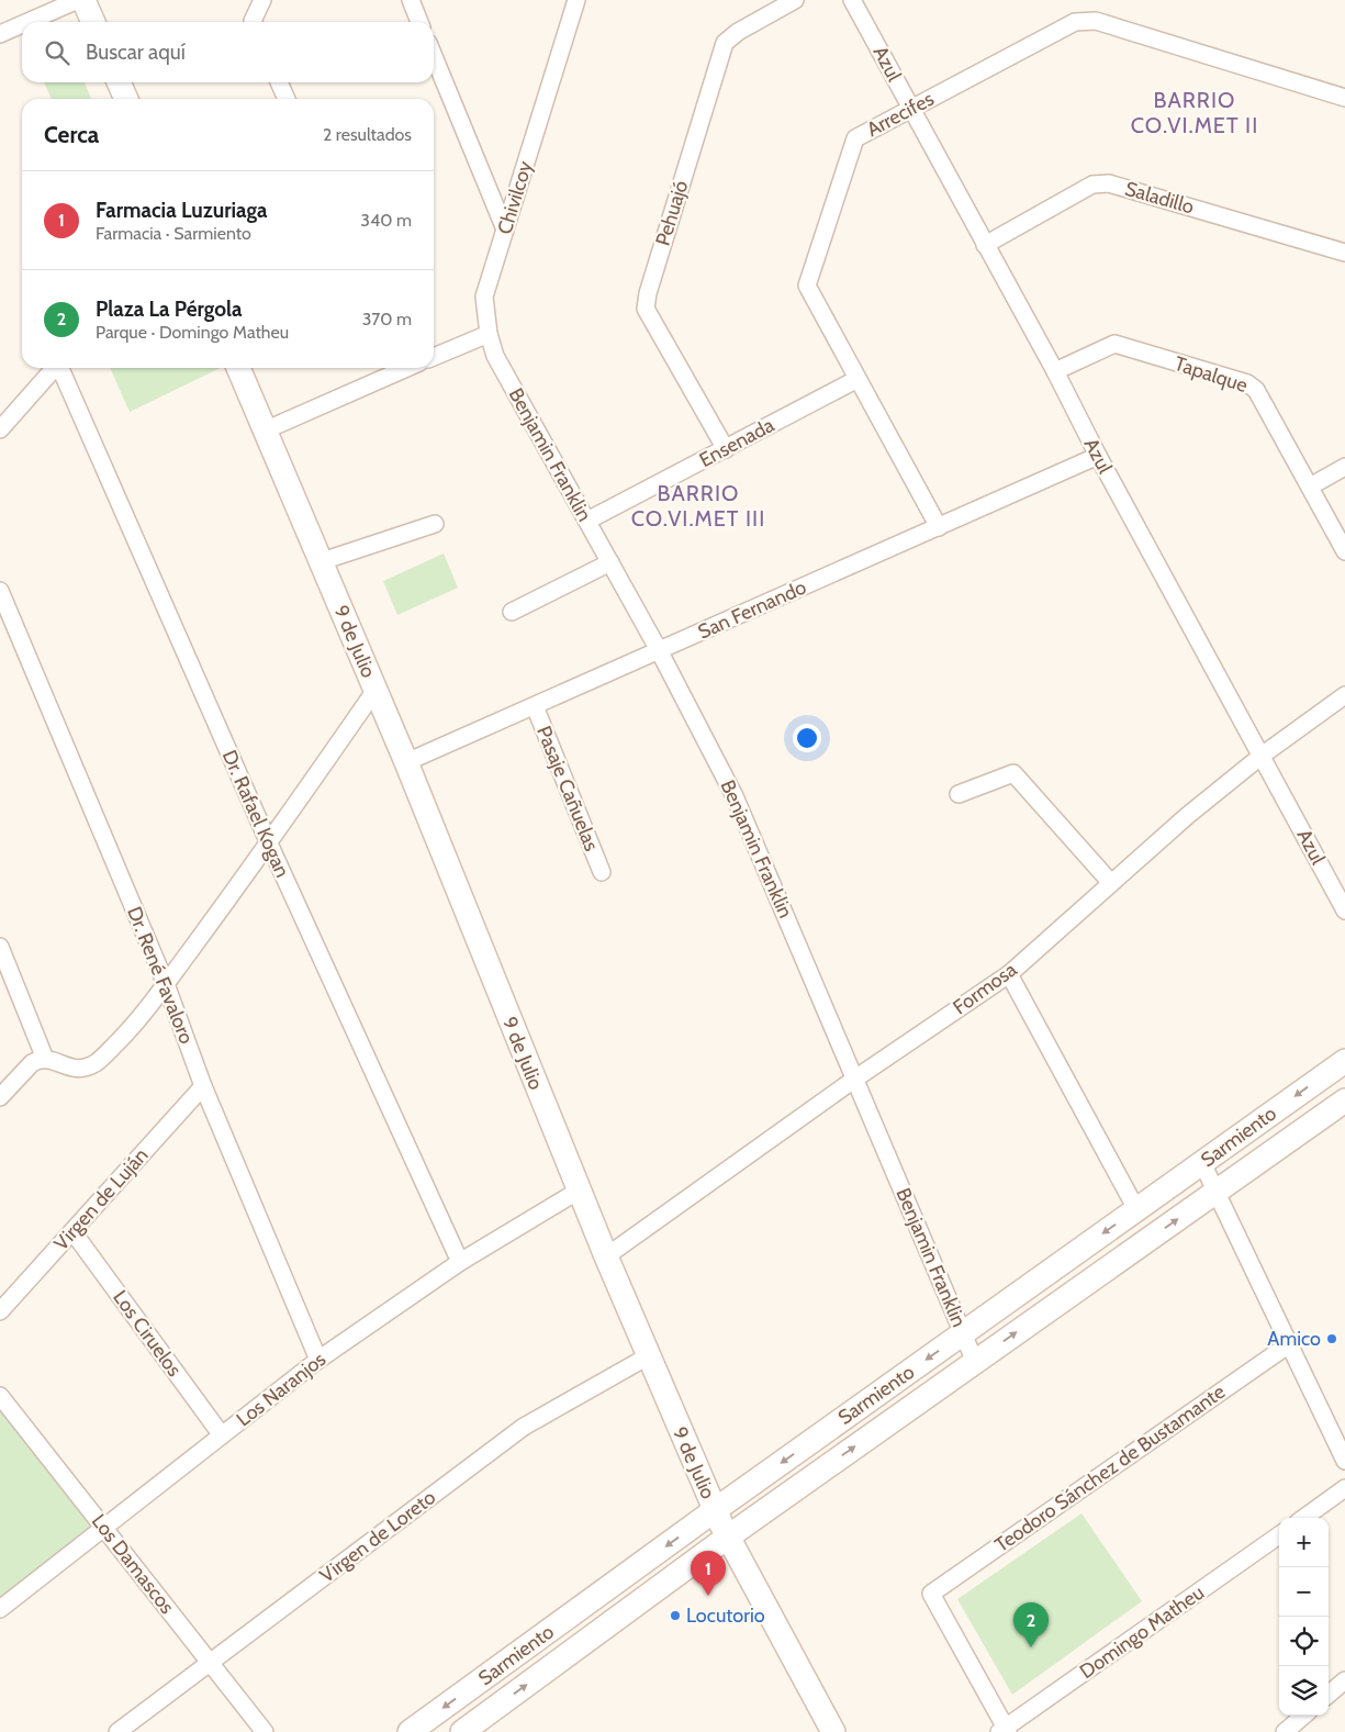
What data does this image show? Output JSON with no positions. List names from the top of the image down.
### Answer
{
  "streets": {
    "main road": ["9 de Julio", "Sarmiento"],
    "street": [
      "Azul",
      "Arrecifes",
      "Chivilcoy",
      "Saladillo",
      "Pehuajó",
      "Tapalque",
      "Ensenada",
      "Benjamin Franklin",
      "San Fernando",
      "Pasaje Cañuelas",
      "Dr. Rafael Kogan",
      "Dr. René Favaloro",
      "Formosa",
      "Virgen de Luján",
      "Los Ciruelos",
      "Los Naranjos",
      "Teodoro Sánchez de Bustamante",
      "Virgen de Loreto",
      "Los Damascos",
      "Domingo Matheu"
    ]
  },
  "crossings": [
    ["Azul", "Arrecifes"],
    ["Azul", "Saladillo"],
    ["Azul", "Tapalque"],
    ["Azul", "San Fernando"],
    ["Azul", "Formosa"],
    ["Arrecifes", "Ensenada"],
    ["Arrecifes", "San Fernando"],
    ["Chivilcoy", "Benjamin Franklin"],
    ["Pehuajó", "Ensenada"],
    ["Ensenada", "Benjamin Franklin"],
    ["Benjamin Franklin", "San Fernando"],
    ["Benjamin Franklin", "Formosa"],
    ["Benjamin Franklin", "Sarmiento"],
    ["San Fernando", "9 de Julio"],
    ["San Fernando", "Pasaje Cañuelas"],
    ["9 de Julio", "Formosa"],
    ["9 de Julio", "Sarmiento"],
    ["9 de Julio", "Los Naranjos"],
    ["9 de Julio", "Virgen de Loreto"],
    ["Dr. Rafael Kogan", "Los Naranjos"],
    ["Dr. René Favaloro", "Virgen de Luján"],
    ["Dr. René Favaloro", "Los Naranjos"],
    ["Virgen de Luján", "Los Ciruelos"],
    ["Los Ciruelos", "Los Naranjos"],
    ["Los Naranjos", "Los Damascos"],
    ["Teodoro Sánchez de Bustamante", "Domingo Matheu"],
    ["Virgen de Loreto", "Los Damascos"]
  ],
  "districts": ["BARRIO CO.VI.MET II", "BARRIO CO.VI.MET III"],
  "places": ["Amico", "Locutorio"],
  "page": {
    "search": "Buscar aquí",
    "heading": ["Cerca", "2 resultados"],
    "list": [
      {
        "mark": "1",
        "name": "Farmacia Luzuriaga",
        "note": "Farmacia · Sarmiento",
        "value": "340 m"
      },
      {
        "mark": "2",
        "name": "Plaza La Pérgola",
        "note": "Parque · Domingo Matheu",
        "value": "370 m"
      }
    ],
    "map_buttons": ["+", "−"],
    "pins": ["1", "2"]
  }
}
